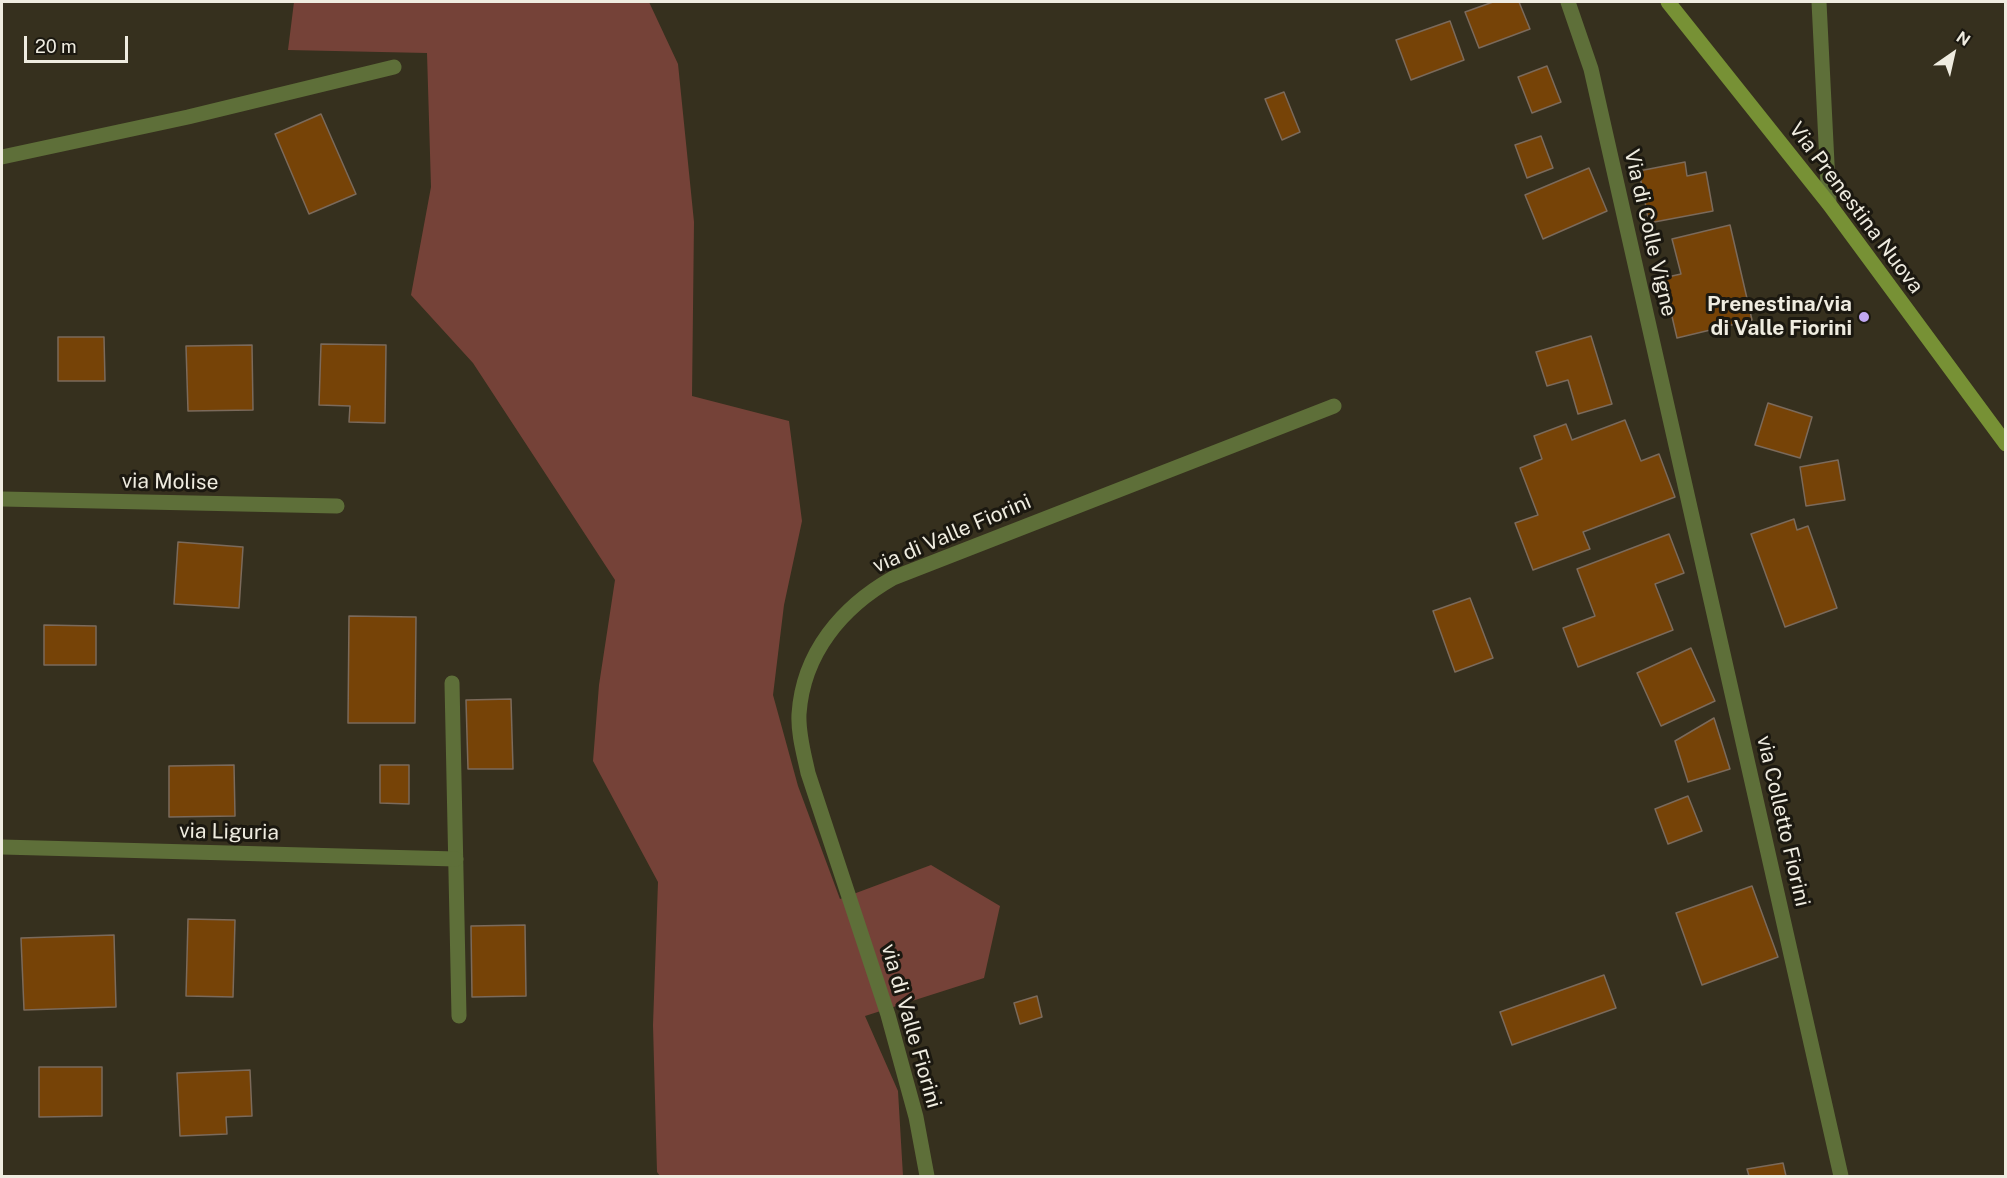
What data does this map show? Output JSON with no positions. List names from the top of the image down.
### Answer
{
  "streets": {
    "main road": ["Via Prenestina Nuova"],
    "street": [
      "Via di Colle Vigne",
      "via Molise",
      "via di Valle Fiorini",
      "via Colletto Fiorini",
      "via Liguria"
    ]
  },
  "crossings": [
    ["Via di Colle Vigne", "via Colletto Fiorini"]
  ],
  "places": ["Prenestina/via di Valle Fiorini"],
  "scale_bar": "20 m",
  "north": "top right"
}
